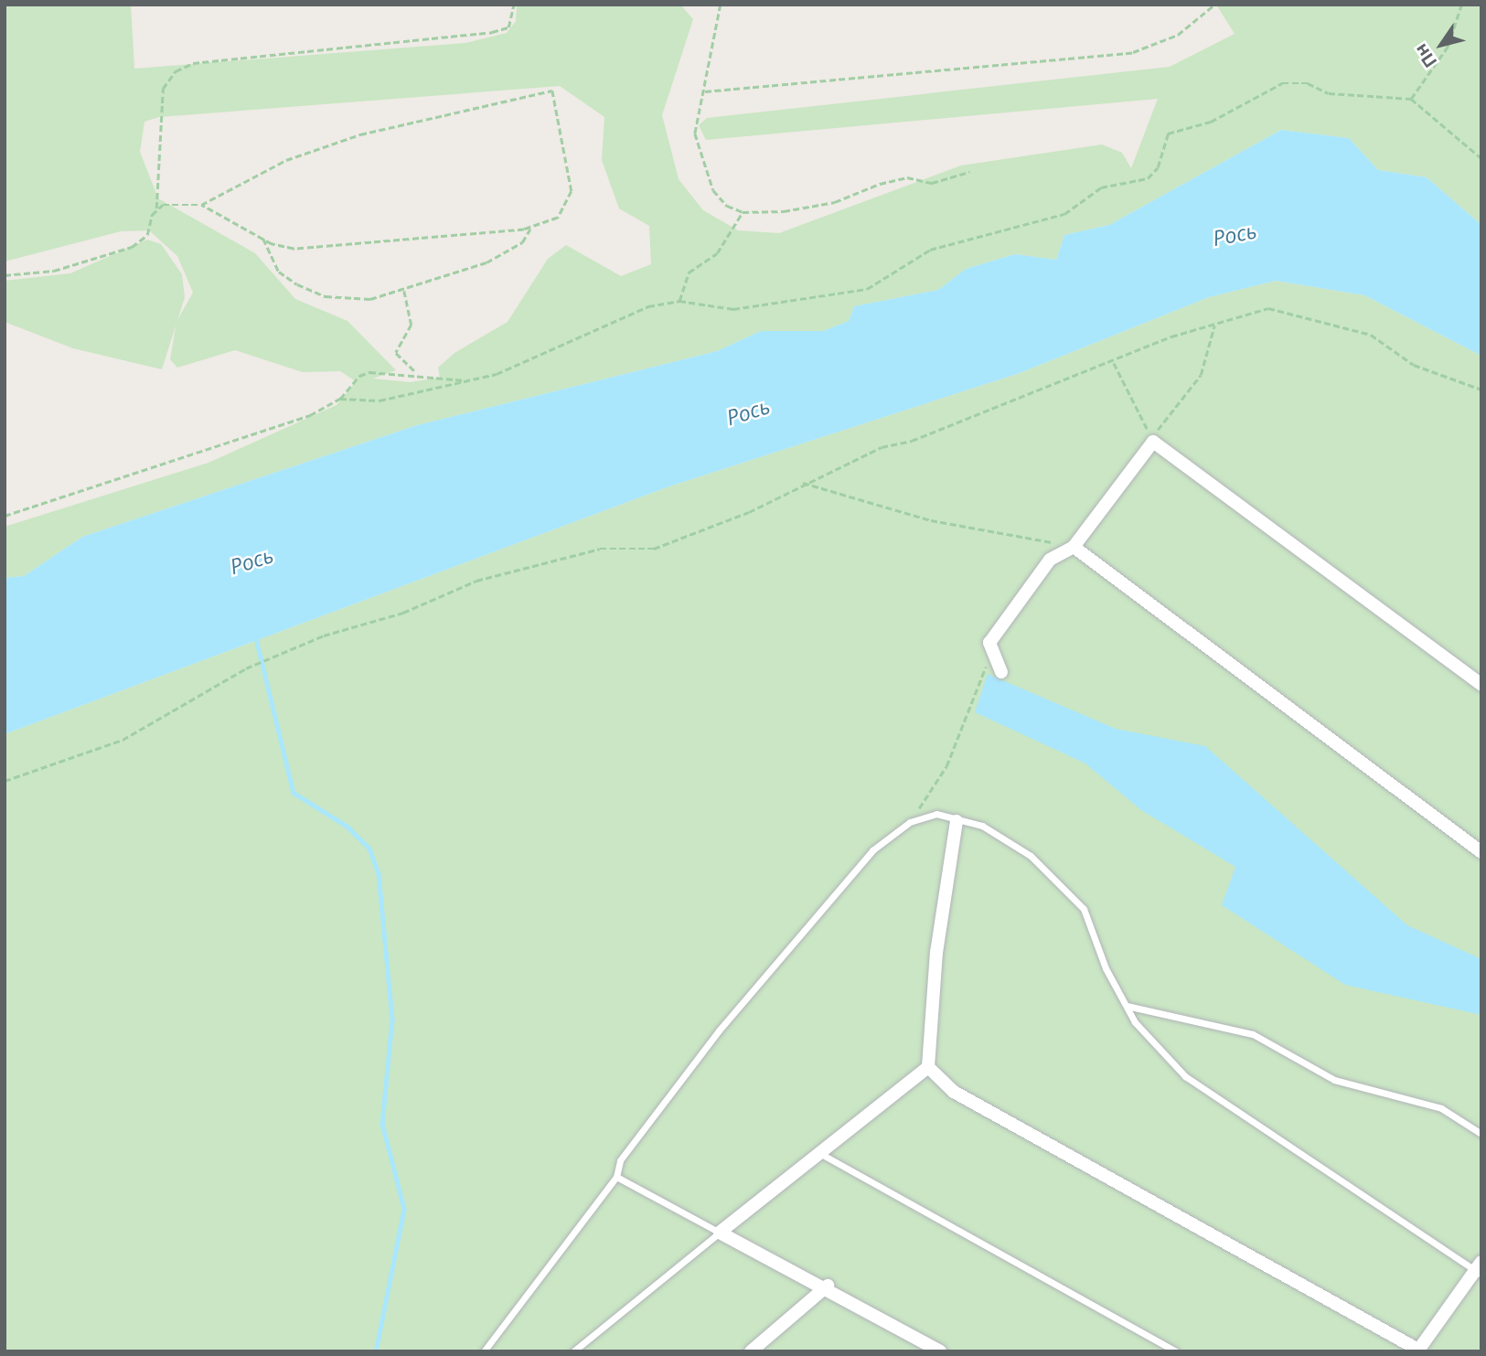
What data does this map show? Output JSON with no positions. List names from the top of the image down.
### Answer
{
  "water": ["Рось"],
  "north": "bottom left"
}
